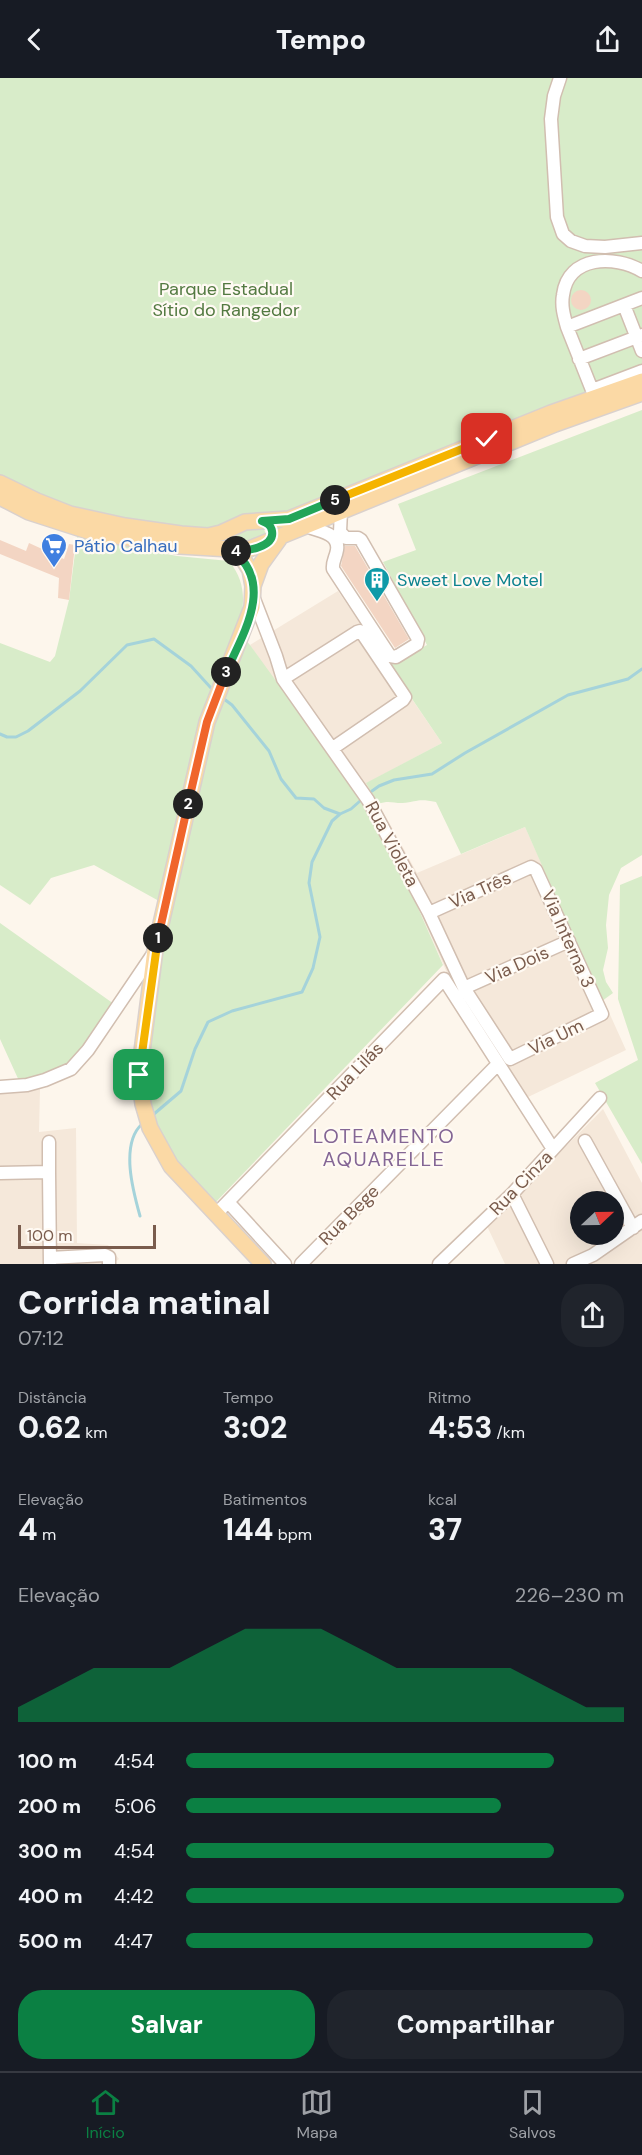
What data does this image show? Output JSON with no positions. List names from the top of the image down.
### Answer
{
  "streets": {
    "street": [
      "Rua Violeta",
      "Via Três",
      "Via Interna 3",
      "Via Dois",
      "Via Um",
      "Rua Lilás",
      "Rua Cinza",
      "Rua Bege"
    ]
  },
  "crossings": [
    ["Rua Violeta", "Via Três"],
    ["Rua Violeta", "Via Dois"],
    ["Rua Violeta", "Via Um"],
    ["Rua Violeta", "Rua Lilás"],
    ["Rua Violeta", "Rua Bege"],
    ["Via Três", "Via Interna 3"],
    ["Via Interna 3", "Via Dois"],
    ["Via Interna 3", "Via Um"],
    ["Via Um", "Rua Lilás"],
    ["Via Um", "Rua Bege"],
    ["Rua Lilás", "Rua Bege"]
  ],
  "districts": ["LOTEAMENTO AQUARELLE"],
  "parks": ["Parque Estadual Sítio do Rangedor"],
  "places": {
    "supermarket": ["Pátio Calhau"],
    "building": ["Sweet Love Motel"]
  },
  "scale_bar": "100 m",
  "north": "right",
  "page": {
    "header": "Tempo",
    "pins": [
      "5",
      "4",
      "3",
      "2",
      "1"
    ],
    "scale": "100 m",
    "heading": ["Corrida matinal", "07:12"],
    "stats": [
      ["Distância", "0.62 km"],
      ["Tempo", "3:02"],
      ["Ritmo", "4:53 /km"],
      ["Elevação", "4 m"],
      ["Batimentos", "144 bpm"],
      ["kcal", "37"]
    ],
    "chart": ["Elevação", "226–230 m"],
    "list": [
      {
        "name": "100 m",
        "note": "4:54"
      },
      {
        "name": "200 m",
        "note": "5:06"
      },
      {
        "name": "300 m",
        "note": "4:54"
      },
      {
        "name": "400 m",
        "note": "4:42"
      },
      {
        "name": "500 m",
        "note": "4:47"
      }
    ],
    "buttons": ["Salvar", "Compartilhar"],
    "tabs": ["Início", "Mapa", "Salvos"]
  }
}
